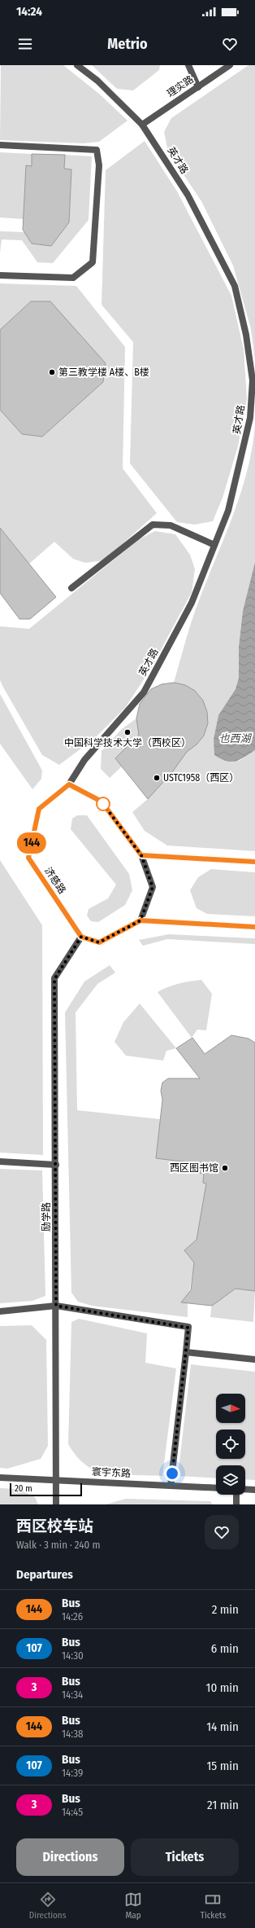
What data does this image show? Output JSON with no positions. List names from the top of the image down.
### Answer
{
  "streets": {
    "street": [
      "理实路",
      "英才路",
      "济慈路",
      "励学路",
      "寰宇东路"
    ]
  },
  "crossings": [
    ["理实路", "英才路"],
    ["英才路", "济慈路"],
    ["济慈路", "励学路"],
    ["励学路", "寰宇东路"]
  ],
  "water": ["也西湖"],
  "places": [
    "第三教学楼 A楼、B楼",
    "中国科学技术大学（西校区）",
    "USTC1958（西区）",
    "西区图书馆"
  ],
  "lines": ["bus line 144"],
  "scale_bar": "20 m",
  "north": "right",
  "page": {
    "status": "14:24",
    "header": "Metrio",
    "on_map": "144",
    "scale": "20 m",
    "heading": [
      ["西区校车站", "Walk · 3 min · 240 m"],
      "Departures"
    ],
    "list": [
      {
        "mark": "144",
        "name": "Bus",
        "note": "14:26",
        "value": "2 min"
      },
      {
        "mark": "107",
        "name": "Bus",
        "note": "14:30",
        "value": "6 min"
      },
      {
        "mark": "3",
        "name": "Bus",
        "note": "14:34",
        "value": "10 min"
      },
      {
        "mark": "144",
        "name": "Bus",
        "note": "14:38",
        "value": "14 min"
      },
      {
        "mark": "107",
        "name": "Bus",
        "note": "14:39",
        "value": "15 min"
      },
      {
        "mark": "3",
        "name": "Bus",
        "note": "14:45",
        "value": "21 min"
      }
    ],
    "buttons": ["Directions", "Tickets"],
    "tabs": ["Directions", "Map", "Tickets"]
  }
}
